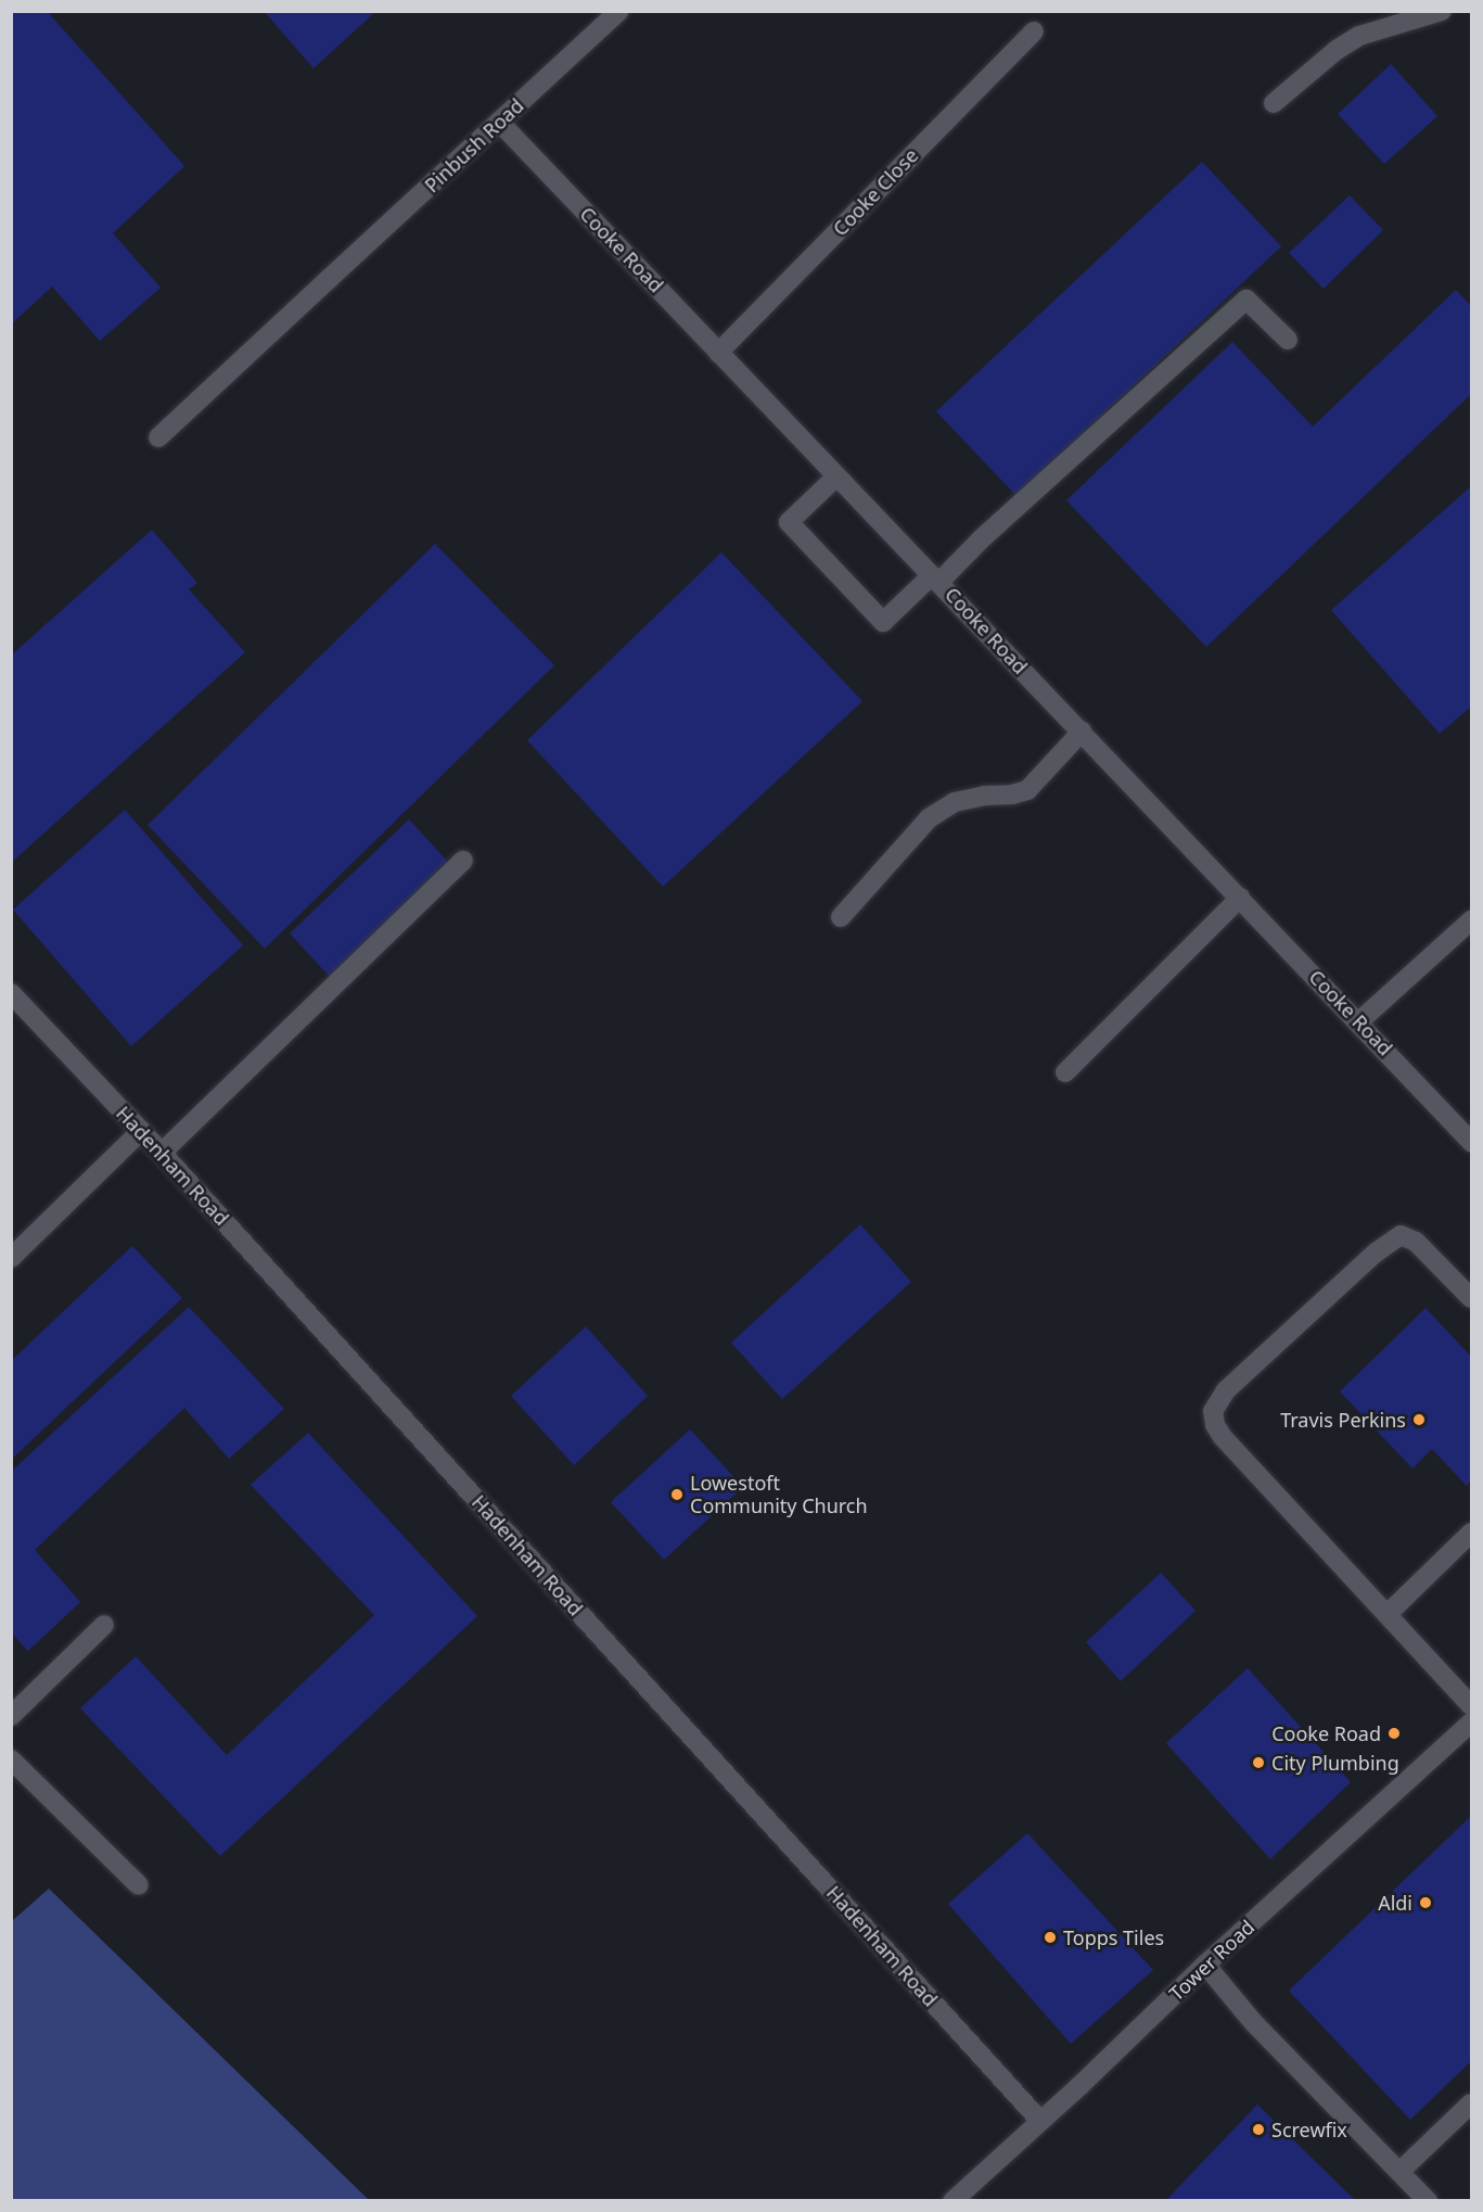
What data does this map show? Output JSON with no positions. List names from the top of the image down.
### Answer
{
  "streets": {
    "street": [
      "Pinbush Road",
      "Cooke Close",
      "Cooke Road",
      "Hadenham Road",
      "Tower Road"
    ]
  },
  "crossings": [
    ["Pinbush Road", "Cooke Road"],
    ["Cooke Close", "Cooke Road"],
    ["Hadenham Road", "Tower Road"]
  ],
  "places": [
    "Travis Perkins",
    "Lowestoft Community Church",
    "Cooke Road",
    "City Plumbing",
    "Aldi",
    "Topps Tiles",
    "Screwfix"
  ]
}
